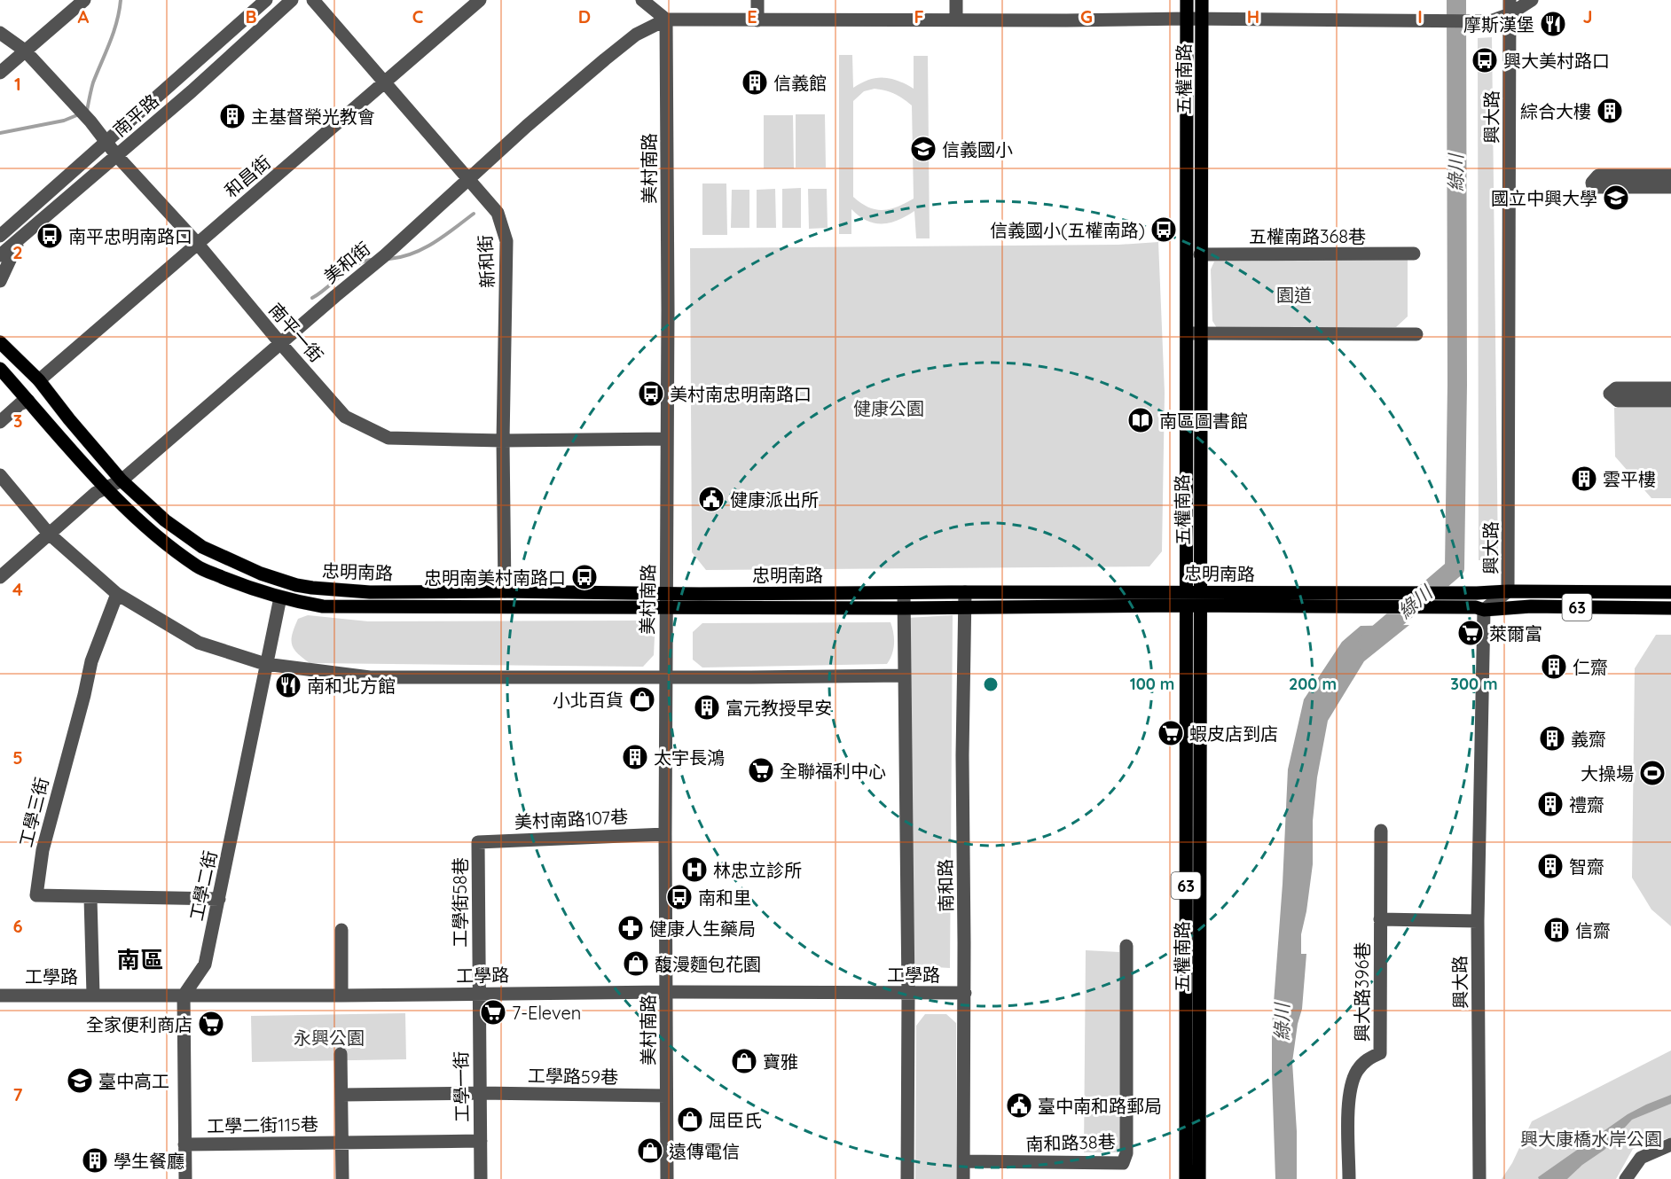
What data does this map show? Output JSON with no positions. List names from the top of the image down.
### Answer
{
  "streets": {
    "main road": ["五權南路", "忠明南路", "63"],
    "street": [
      "南平路",
      "興大路",
      "美村南路",
      "和昌街",
      "五權南路368巷",
      "新和街",
      "美和街",
      "南平一街",
      "工學三街",
      "美村南路107巷",
      "工學二街",
      "南和路",
      "工學街58巷",
      "工學路",
      "興大路396巷",
      "工學路59巷",
      "工學一街",
      "工學二街115巷",
      "南和路38巷"
    ]
  },
  "crossings": [
    ["五權南路", "五權南路368巷"],
    ["五權南路", "忠明南路"],
    ["南平路", "南平一街"],
    ["興大路", "忠明南路"],
    ["興大路", "興大路396巷"],
    ["美村南路", "美和街"],
    ["美村南路", "南平一街"],
    ["美村南路", "忠明南路"],
    ["美村南路", "美村南路107巷"],
    ["美村南路", "工學路"],
    ["美村南路", "工學路59巷"],
    ["和昌街", "新和街"],
    ["和昌街", "南平一街"],
    ["和昌街", "忠明南路"],
    ["新和街", "美和街"],
    ["新和街", "南平一街"],
    ["新和街", "忠明南路"],
    ["美和街", "南平一街"],
    ["美和街", "忠明南路"],
    ["忠明南路", "工學二街"],
    ["忠明南路", "南和路"],
    ["美村南路107巷", "工學街58巷"],
    ["工學二街", "工學路"],
    ["南和路", "工學路"],
    ["南和路", "南和路38巷"],
    ["工學街58巷", "工學路"],
    ["工學街58巷", "工學一街"],
    ["工學路", "工學一街"],
    ["工學路59巷", "工學一街"],
    ["工學一街", "工學二街115巷"]
  ],
  "districts": ["南區"],
  "water": ["綠川"],
  "parks": [
    "園道",
    "健康公園",
    "永興公園",
    "興大康橋水岸公園"
  ],
  "places": {
    "restaurant": ["摩斯漢堡", "南和北方館"],
    "bus stop": [
      "興大美村路口",
      "信義國小(五權南路)",
      "南平忠明南路口",
      "美村南忠明南路口",
      "忠明南美村南路口",
      "南和里"
    ],
    "building": [
      "信義館",
      "綜合大樓",
      "主基督榮光教會",
      "雲平樓",
      "仁齋",
      "富元教授早安",
      "義齋",
      "太宇長鴻",
      "禮齋",
      "智齋",
      "信齋",
      "學生餐廳"
    ],
    "school or university": ["信義國小", "國立中興大學", "臺中高工"],
    "library": ["南區圖書館"],
    "public building": ["健康派出所", "臺中南和路郵局"],
    "supermarket": [
      "萊爾富",
      "蝦皮店到店",
      "全聯福利中心",
      "7-Eleven",
      "全家便利商店"
    ],
    "shop": [
      "小北百貨",
      "馥漫麵包花園",
      "寶雅",
      "屈臣氏",
      "遠傳電信"
    ],
    "sports": ["大操場"],
    "hospital": ["林忠立診所"],
    "pharmacy": ["健康人生藥局"]
  },
  "grid": {
    "columns": [
      "A",
      "B",
      "C",
      "D",
      "E",
      "F",
      "G",
      "H",
      "I",
      "J"
    ],
    "rows": [
      "1",
      "2",
      "3",
      "4",
      "5",
      "6",
      "7"
    ]
  },
  "rings": ["100 m", "200 m", "300 m"]
}
